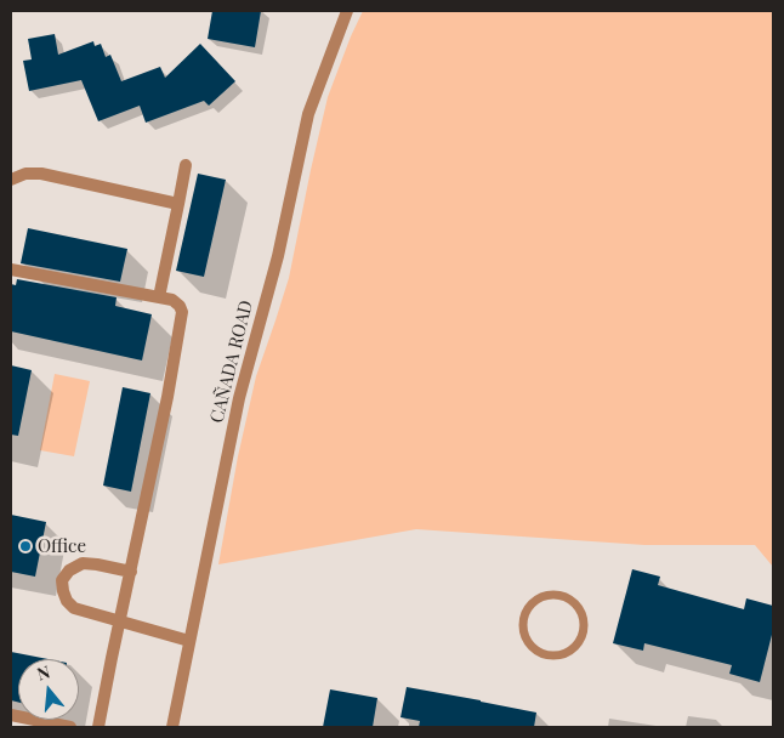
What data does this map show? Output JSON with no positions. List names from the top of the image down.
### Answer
{
  "streets": {
    "street": ["CAÑADA ROAD"]
  },
  "places": ["Office"],
  "north": "top"
}
